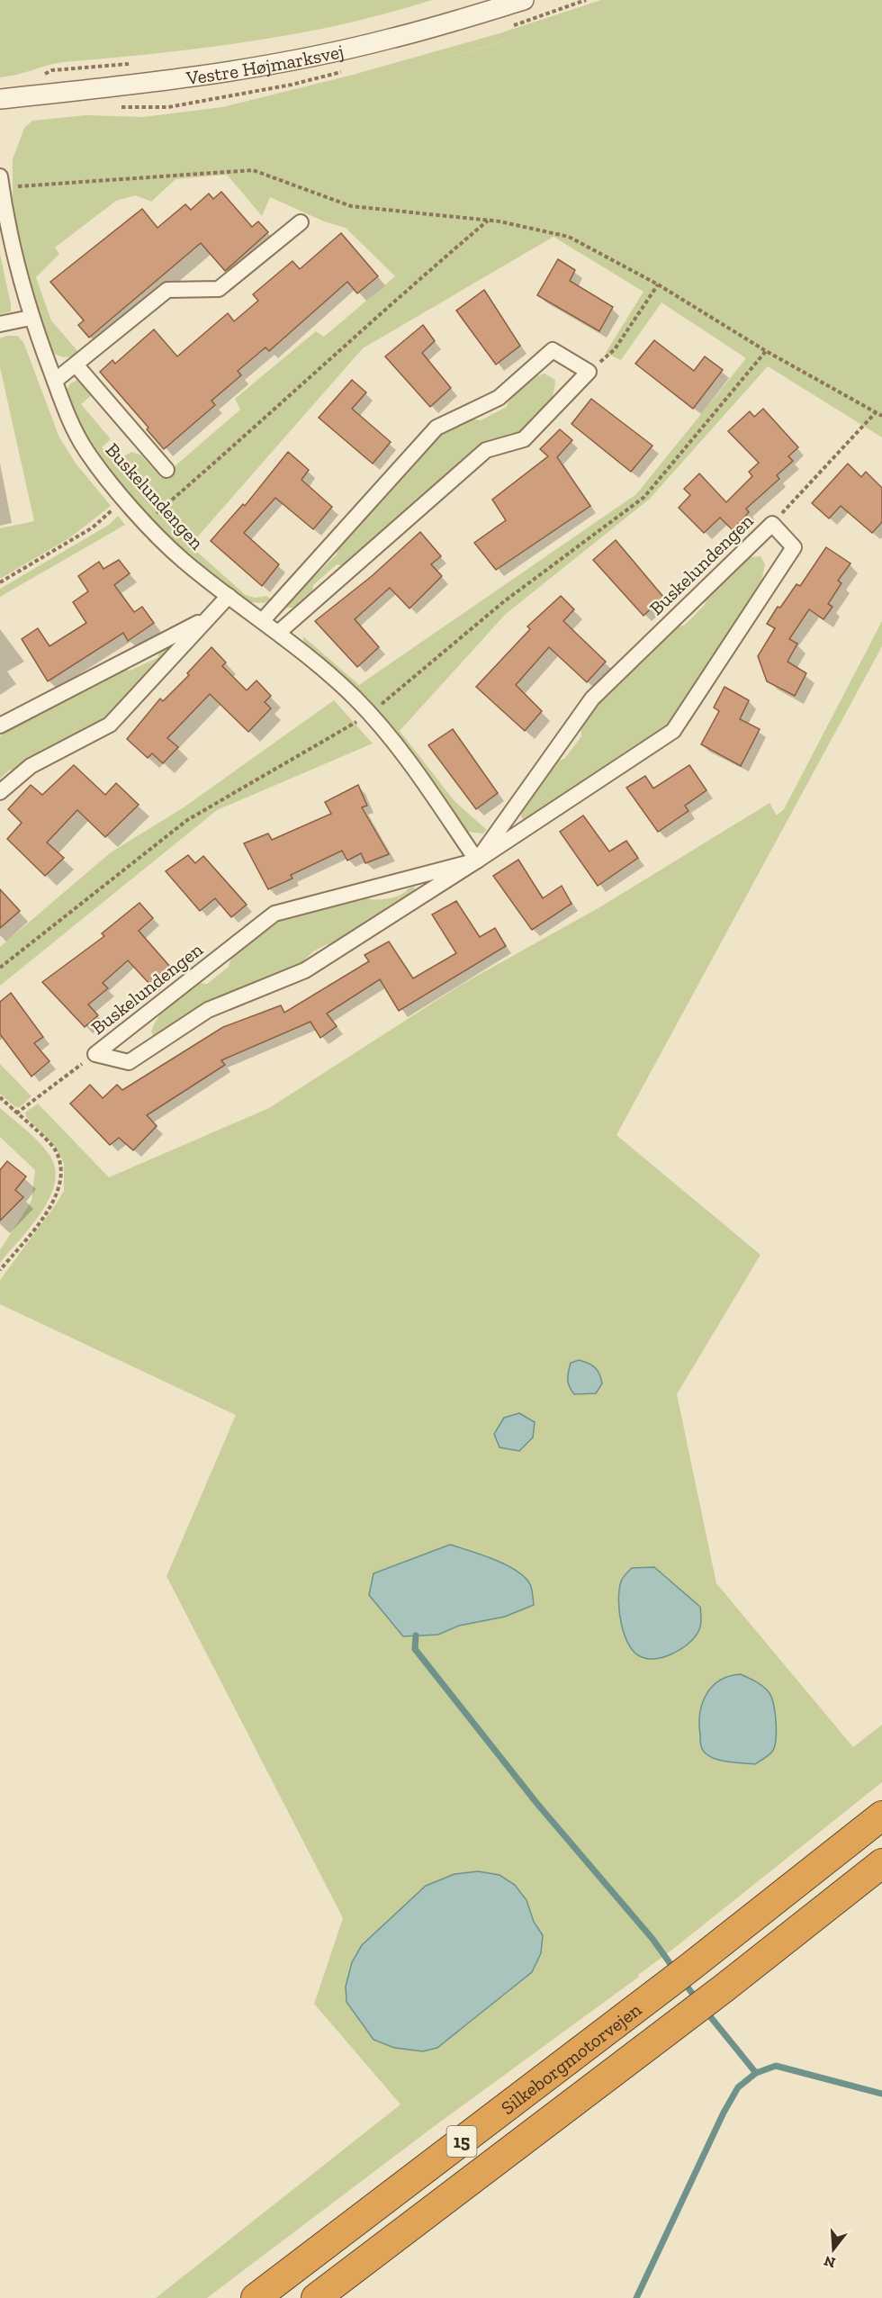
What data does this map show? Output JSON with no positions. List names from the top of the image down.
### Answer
{
  "streets": {
    "highway": ["Silkeborgmotorvejen", "15"],
    "street": ["Vestre Højmarksvej", "Buskelundengen"]
  },
  "north": "bottom"
}
